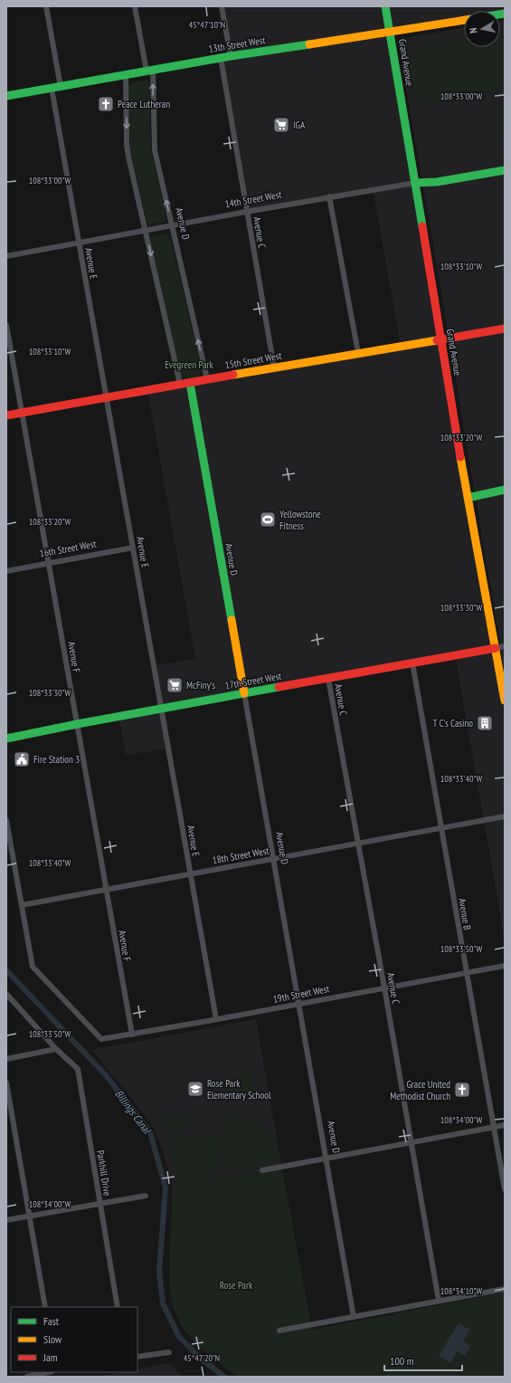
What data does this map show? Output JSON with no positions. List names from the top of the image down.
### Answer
{
  "streets": {
    "street": [
      "13th Street West",
      "Grand Avenue",
      "14th Street West",
      "Avenue D",
      "Avenue C",
      "Avenue E",
      "15th Street West",
      "16th Street West",
      "Avenue F",
      "17th Street West",
      "18th Street West",
      "Avenue B",
      "19th Street West",
      "Parkhill Drive"
    ]
  },
  "crossings": [
    ["13th Street West", "Grand Avenue"],
    ["13th Street West", "Avenue D"],
    ["13th Street West", "Avenue C"],
    ["13th Street West", "Avenue E"],
    ["Grand Avenue", "14th Street West"],
    ["Grand Avenue", "15th Street West"],
    ["Grand Avenue", "17th Street West"],
    ["14th Street West", "Avenue D"],
    ["14th Street West", "Avenue C"],
    ["14th Street West", "Avenue E"],
    ["Avenue D", "15th Street West"],
    ["Avenue D", "17th Street West"],
    ["Avenue D", "18th Street West"],
    ["Avenue D", "19th Street West"],
    ["Avenue C", "15th Street West"],
    ["Avenue C", "17th Street West"],
    ["Avenue C", "18th Street West"],
    ["Avenue C", "19th Street West"],
    ["Avenue E", "15th Street West"],
    ["Avenue E", "16th Street West"],
    ["Avenue E", "17th Street West"],
    ["Avenue E", "18th Street West"],
    ["Avenue E", "19th Street West"],
    ["15th Street West", "Avenue F"],
    ["16th Street West", "Avenue F"],
    ["Avenue F", "17th Street West"],
    ["Avenue F", "18th Street West"],
    ["Avenue F", "19th Street West"],
    ["17th Street West", "Avenue B"],
    ["18th Street West", "Avenue B"],
    ["18th Street West", "19th Street West"],
    ["Avenue B", "19th Street West"]
  ],
  "water": ["Billings Canal"],
  "parks": ["Evegreen Park", "Rose Park"],
  "places": {
    "church": ["Peace Lutheran", "Grace United Methodist Church"],
    "supermarket": ["IGA", "McFiny's"],
    "sports": ["Yellowstone Fitness"],
    "building": ["T C's Casino"],
    "public building": ["Fire Station 3"],
    "school or university": ["Rose Park Elementary School"]
  },
  "legend": ["Fast", "Slow", "Jam"],
  "scale_bar": "100 m",
  "north": "left",
  "coordinates": [
    "45°47'10\"N",
    "108°33'00\"W",
    "108°33'10\"W",
    "108°33'20\"W",
    "108°33'30\"W",
    "108°33'40\"W",
    "108°33'50\"W",
    "108°34'00\"W",
    "108°34'10\"W",
    "45°47'20\"N"
  ]
}
